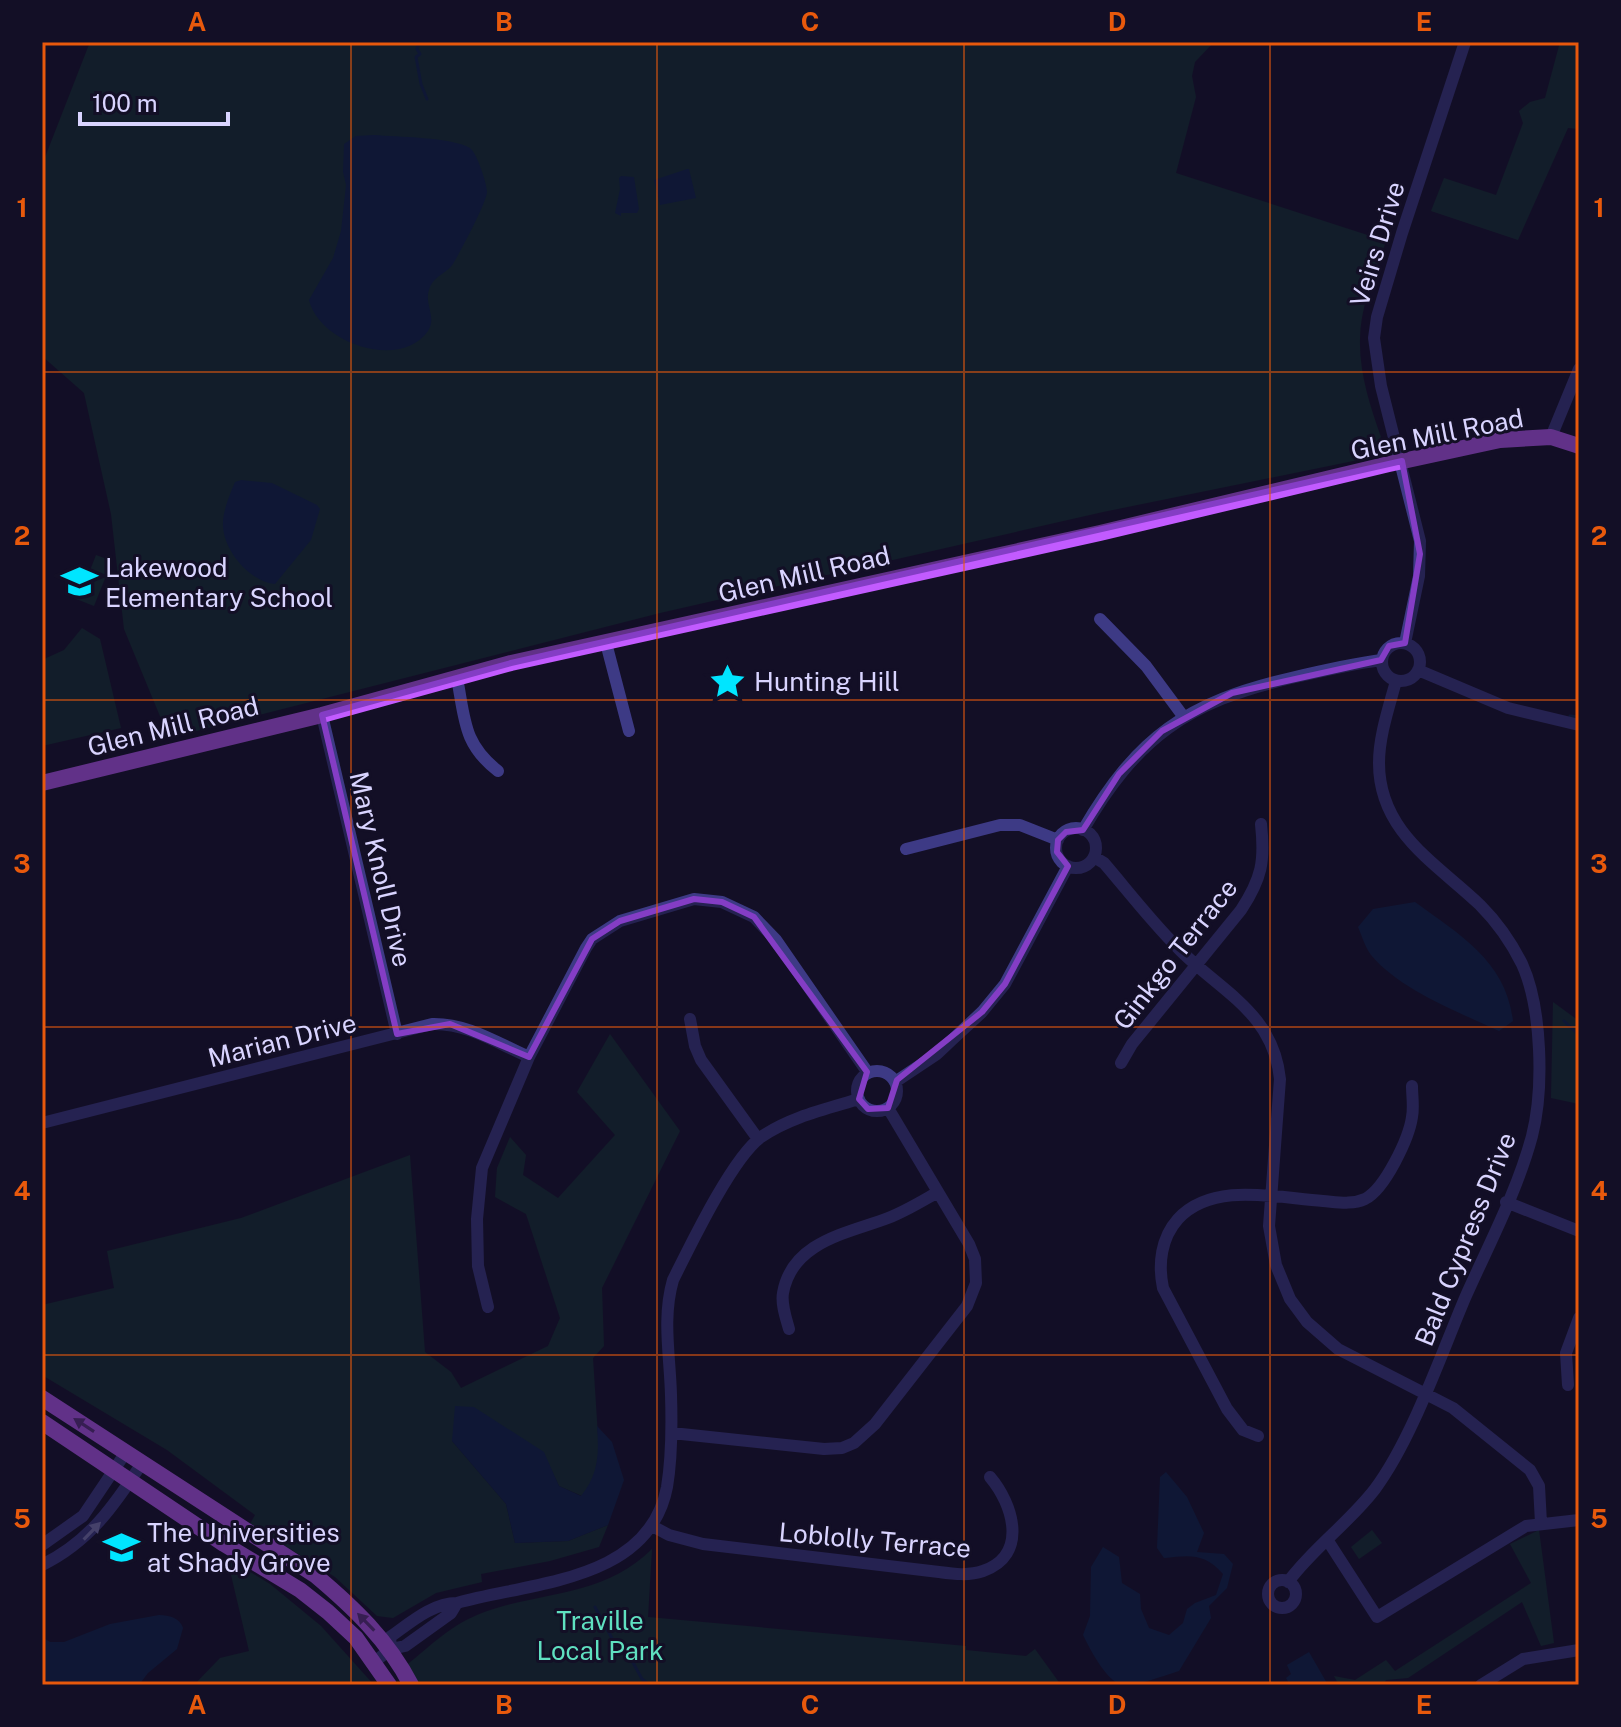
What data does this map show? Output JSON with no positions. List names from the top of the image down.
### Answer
{
  "streets": {
    "main road": ["Glen Mill Road"],
    "street": [
      "Veirs Drive",
      "Mary Knoll Drive",
      "Ginkgo Terrace",
      "Marian Drive",
      "Bald Cypress Drive",
      "Loblolly Terrace"
    ]
  },
  "crossings": [
    ["Veirs Drive", "Glen Mill Road"],
    ["Glen Mill Road", "Mary Knoll Drive"],
    ["Mary Knoll Drive", "Marian Drive"]
  ],
  "parks": ["Traville Local Park"],
  "places": {
    "school or university": ["Lakewood Elementary School", "The Universities at Shady Grove"],
    "place": ["Hunting Hill"]
  },
  "scale_bar": "100 m",
  "grid": {
    "columns": [
      "A",
      "B",
      "C",
      "D",
      "E"
    ],
    "rows": [
      "1",
      "2",
      "3",
      "4",
      "5"
    ]
  }
}
